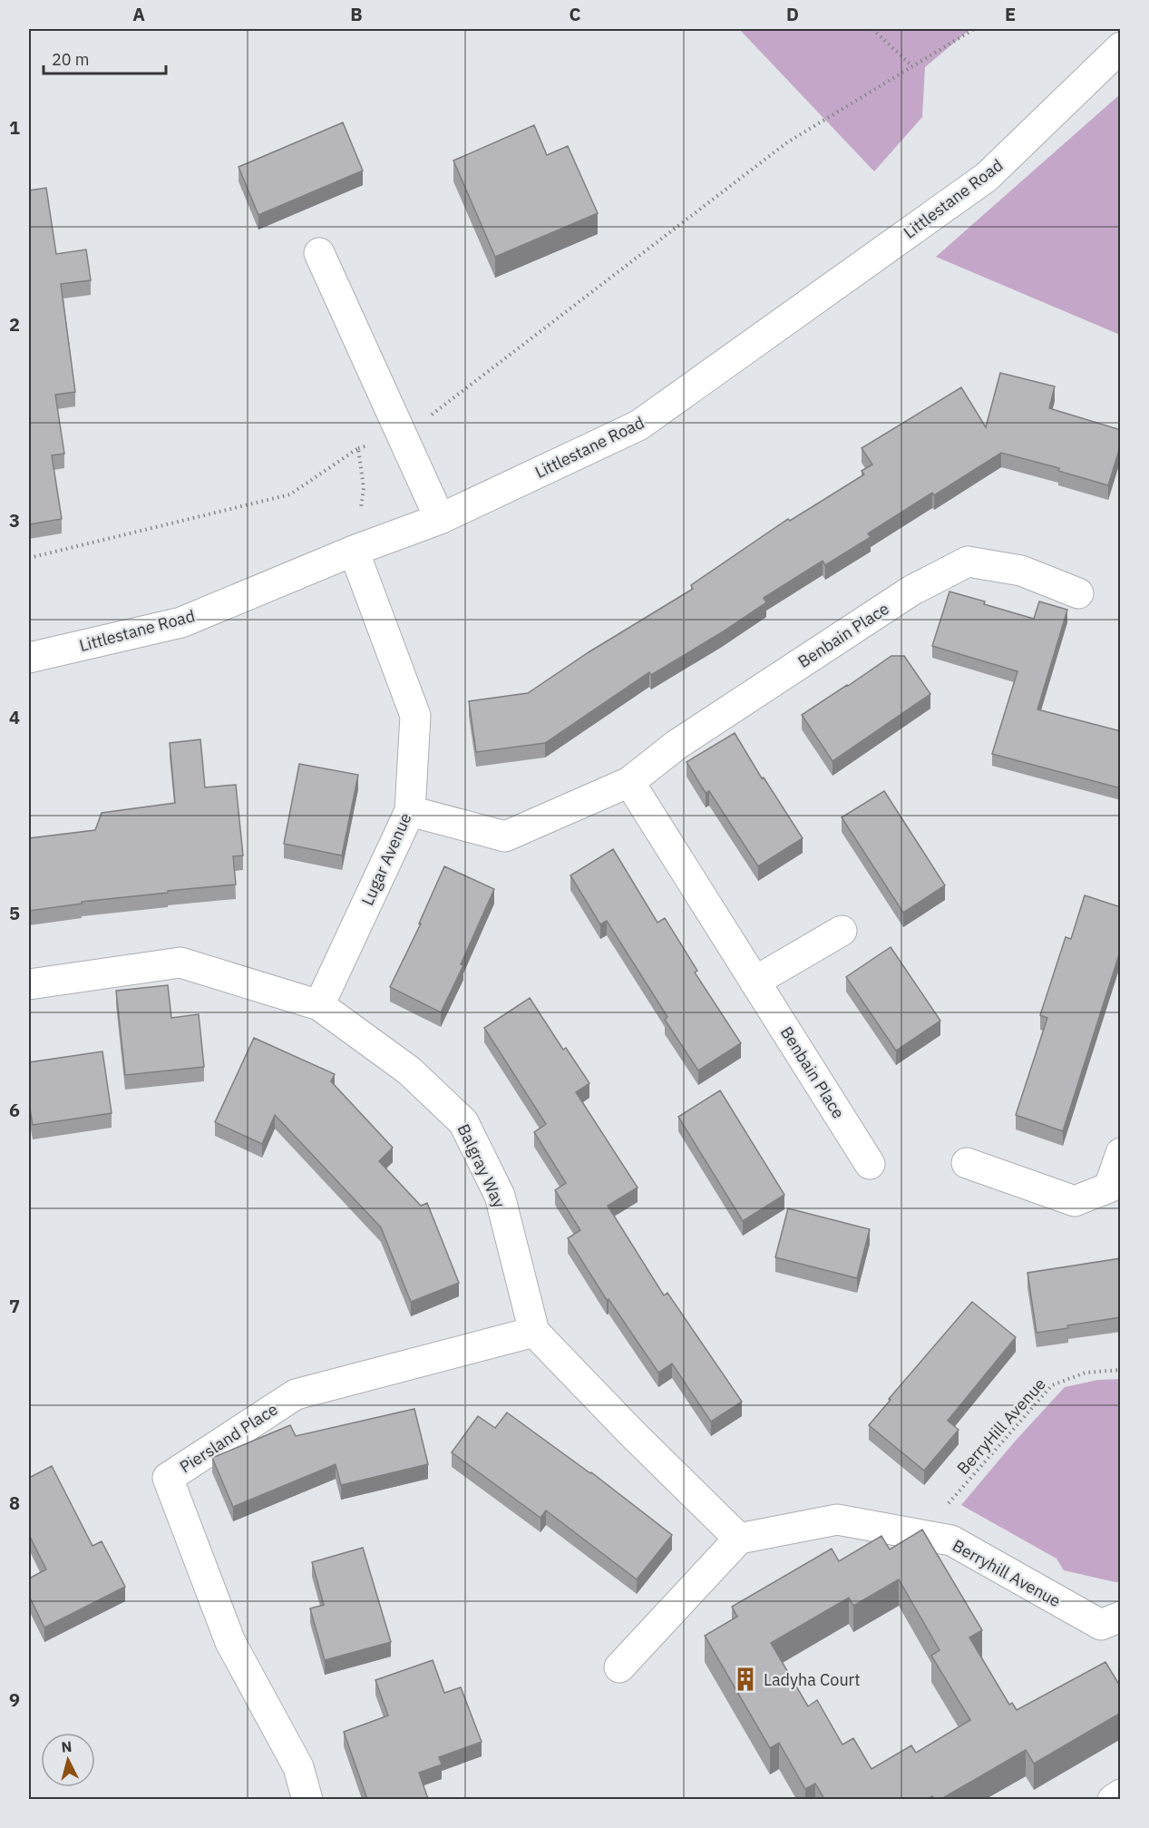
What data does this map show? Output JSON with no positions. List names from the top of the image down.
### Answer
{
  "streets": {
    "street": [
      "Littlestane Road",
      "Benbain Place",
      "Lugar Avenue",
      "Balgray Way",
      "Piersland Place",
      "Berryhill Avenue"
    ],
    "path": ["BerryHill Avenue"]
  },
  "crossings": [
    ["Littlestane Road", "Lugar Avenue"],
    ["Benbain Place", "Lugar Avenue"],
    ["Lugar Avenue", "Balgray Way"],
    ["Balgray Way", "Piersland Place"],
    ["Balgray Way", "Berryhill Avenue"],
    ["BerryHill Avenue", "Berryhill Avenue"]
  ],
  "places": {
    "building": ["Ladyha Court"]
  },
  "scale_bar": "20 m",
  "north": "top",
  "grid": {
    "columns": [
      "A",
      "B",
      "C",
      "D",
      "E"
    ],
    "rows": [
      "1",
      "2",
      "3",
      "4",
      "5",
      "6",
      "7",
      "8",
      "9"
    ]
  }
}
